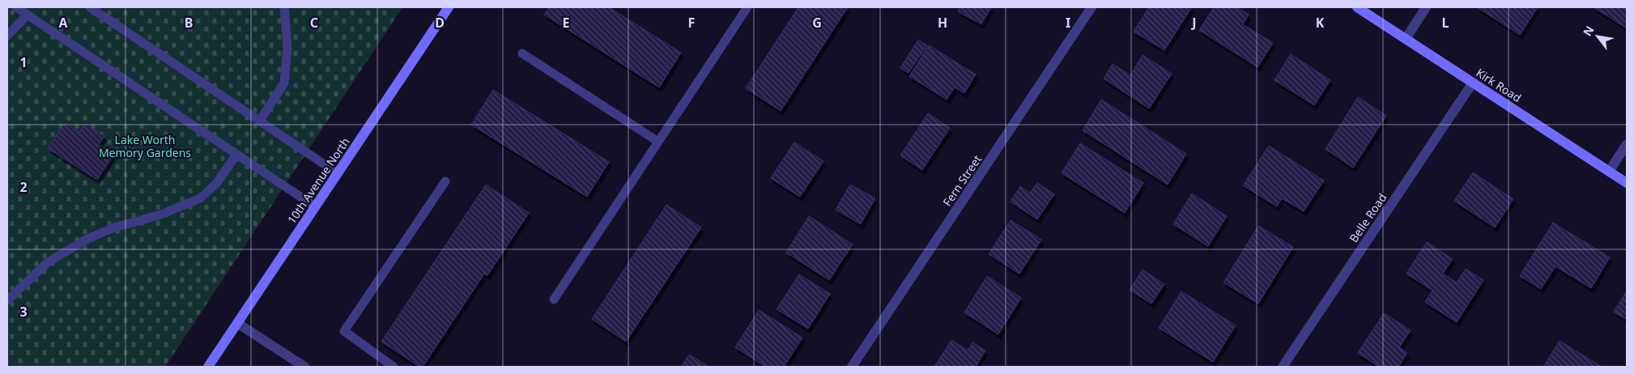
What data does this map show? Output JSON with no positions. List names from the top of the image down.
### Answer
{
  "streets": {
    "street": [
      "Kirk Road",
      "10th Avenue North",
      "Fern Street",
      "Belle Road"
    ]
  },
  "crossings": [
    ["Kirk Road", "Belle Road"]
  ],
  "parks": ["Lake Worth Memory Gardens"],
  "north": "top left",
  "grid": {
    "columns": [
      "A",
      "B",
      "C",
      "D",
      "E",
      "F",
      "G",
      "H",
      "I",
      "J",
      "K",
      "L"
    ],
    "rows": ["1", "2", "3"]
  }
}
